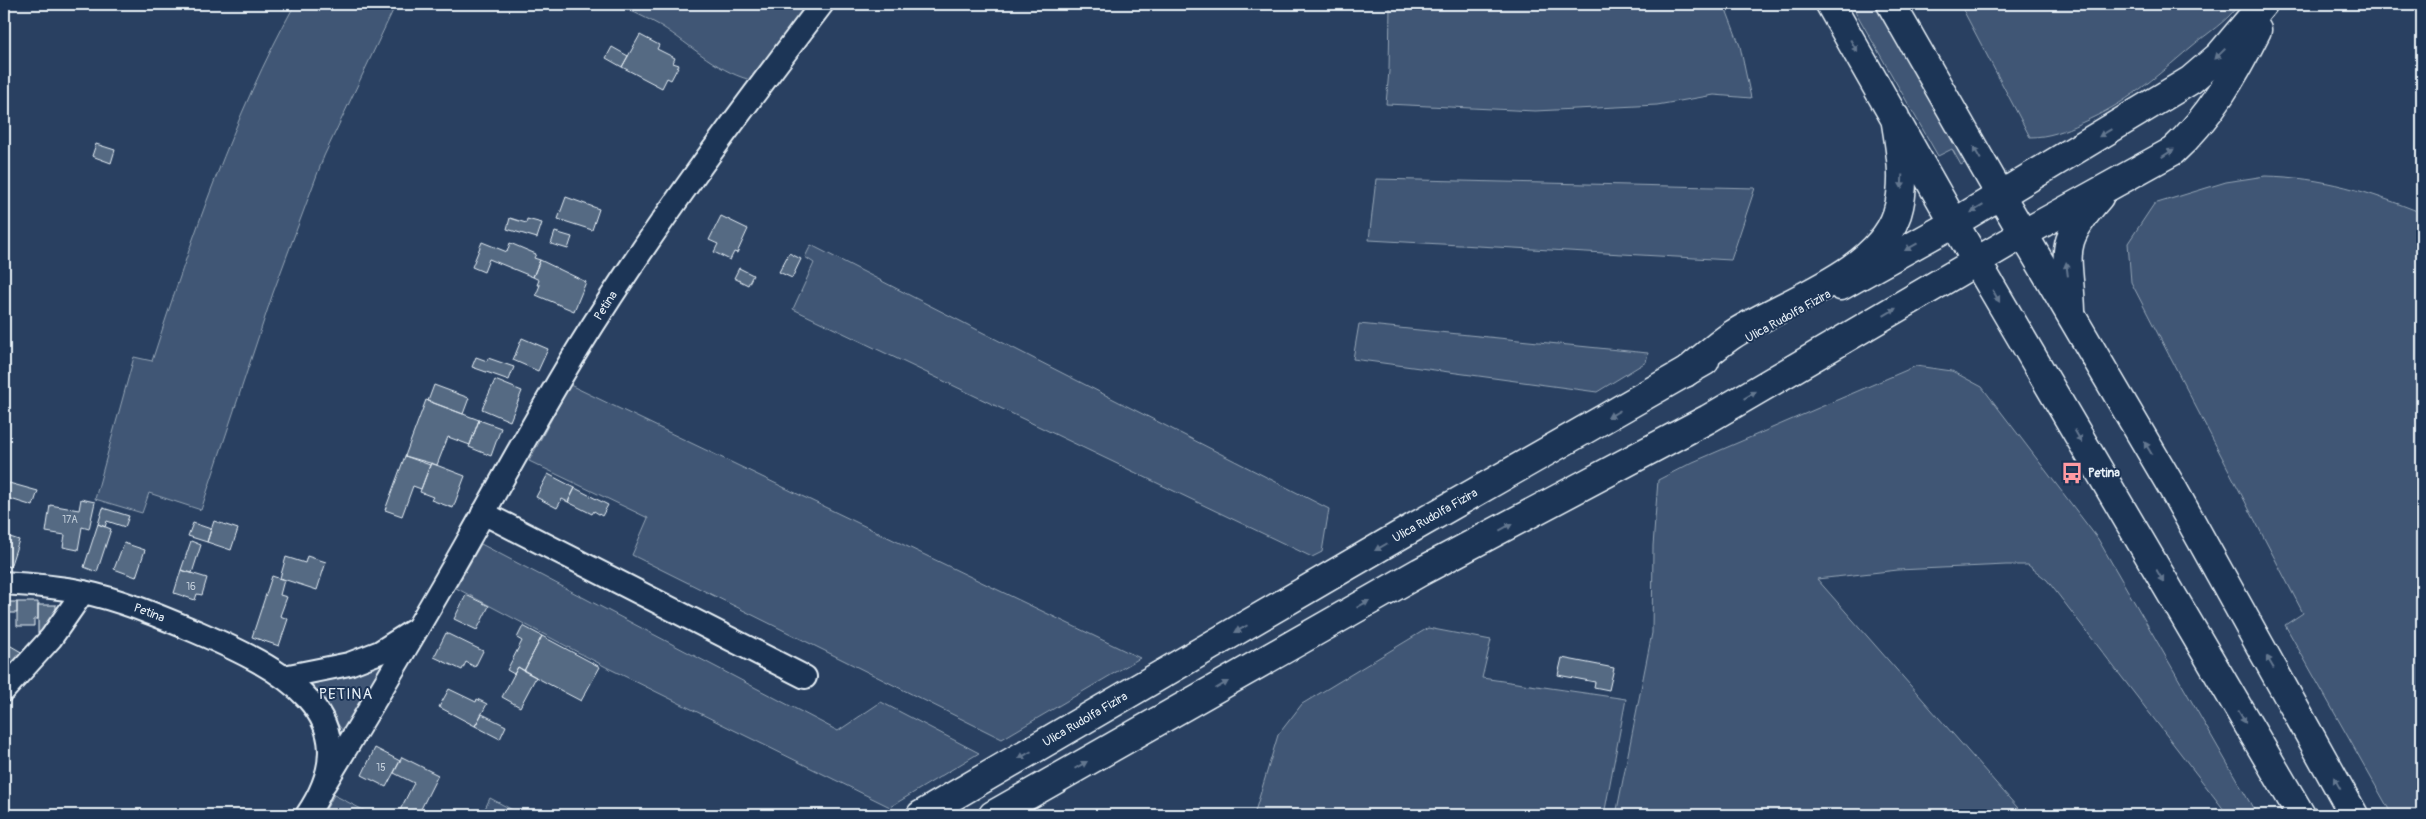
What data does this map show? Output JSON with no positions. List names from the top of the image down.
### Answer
{
  "streets": {
    "main road": ["Ulica Rudolfa Fizira"],
    "street": ["Petina"]
  },
  "districts": ["PETINA"],
  "places": {
    "bus stop": ["Petina"]
  },
  "house_numbers": ["17A", "16", "15"]
}
